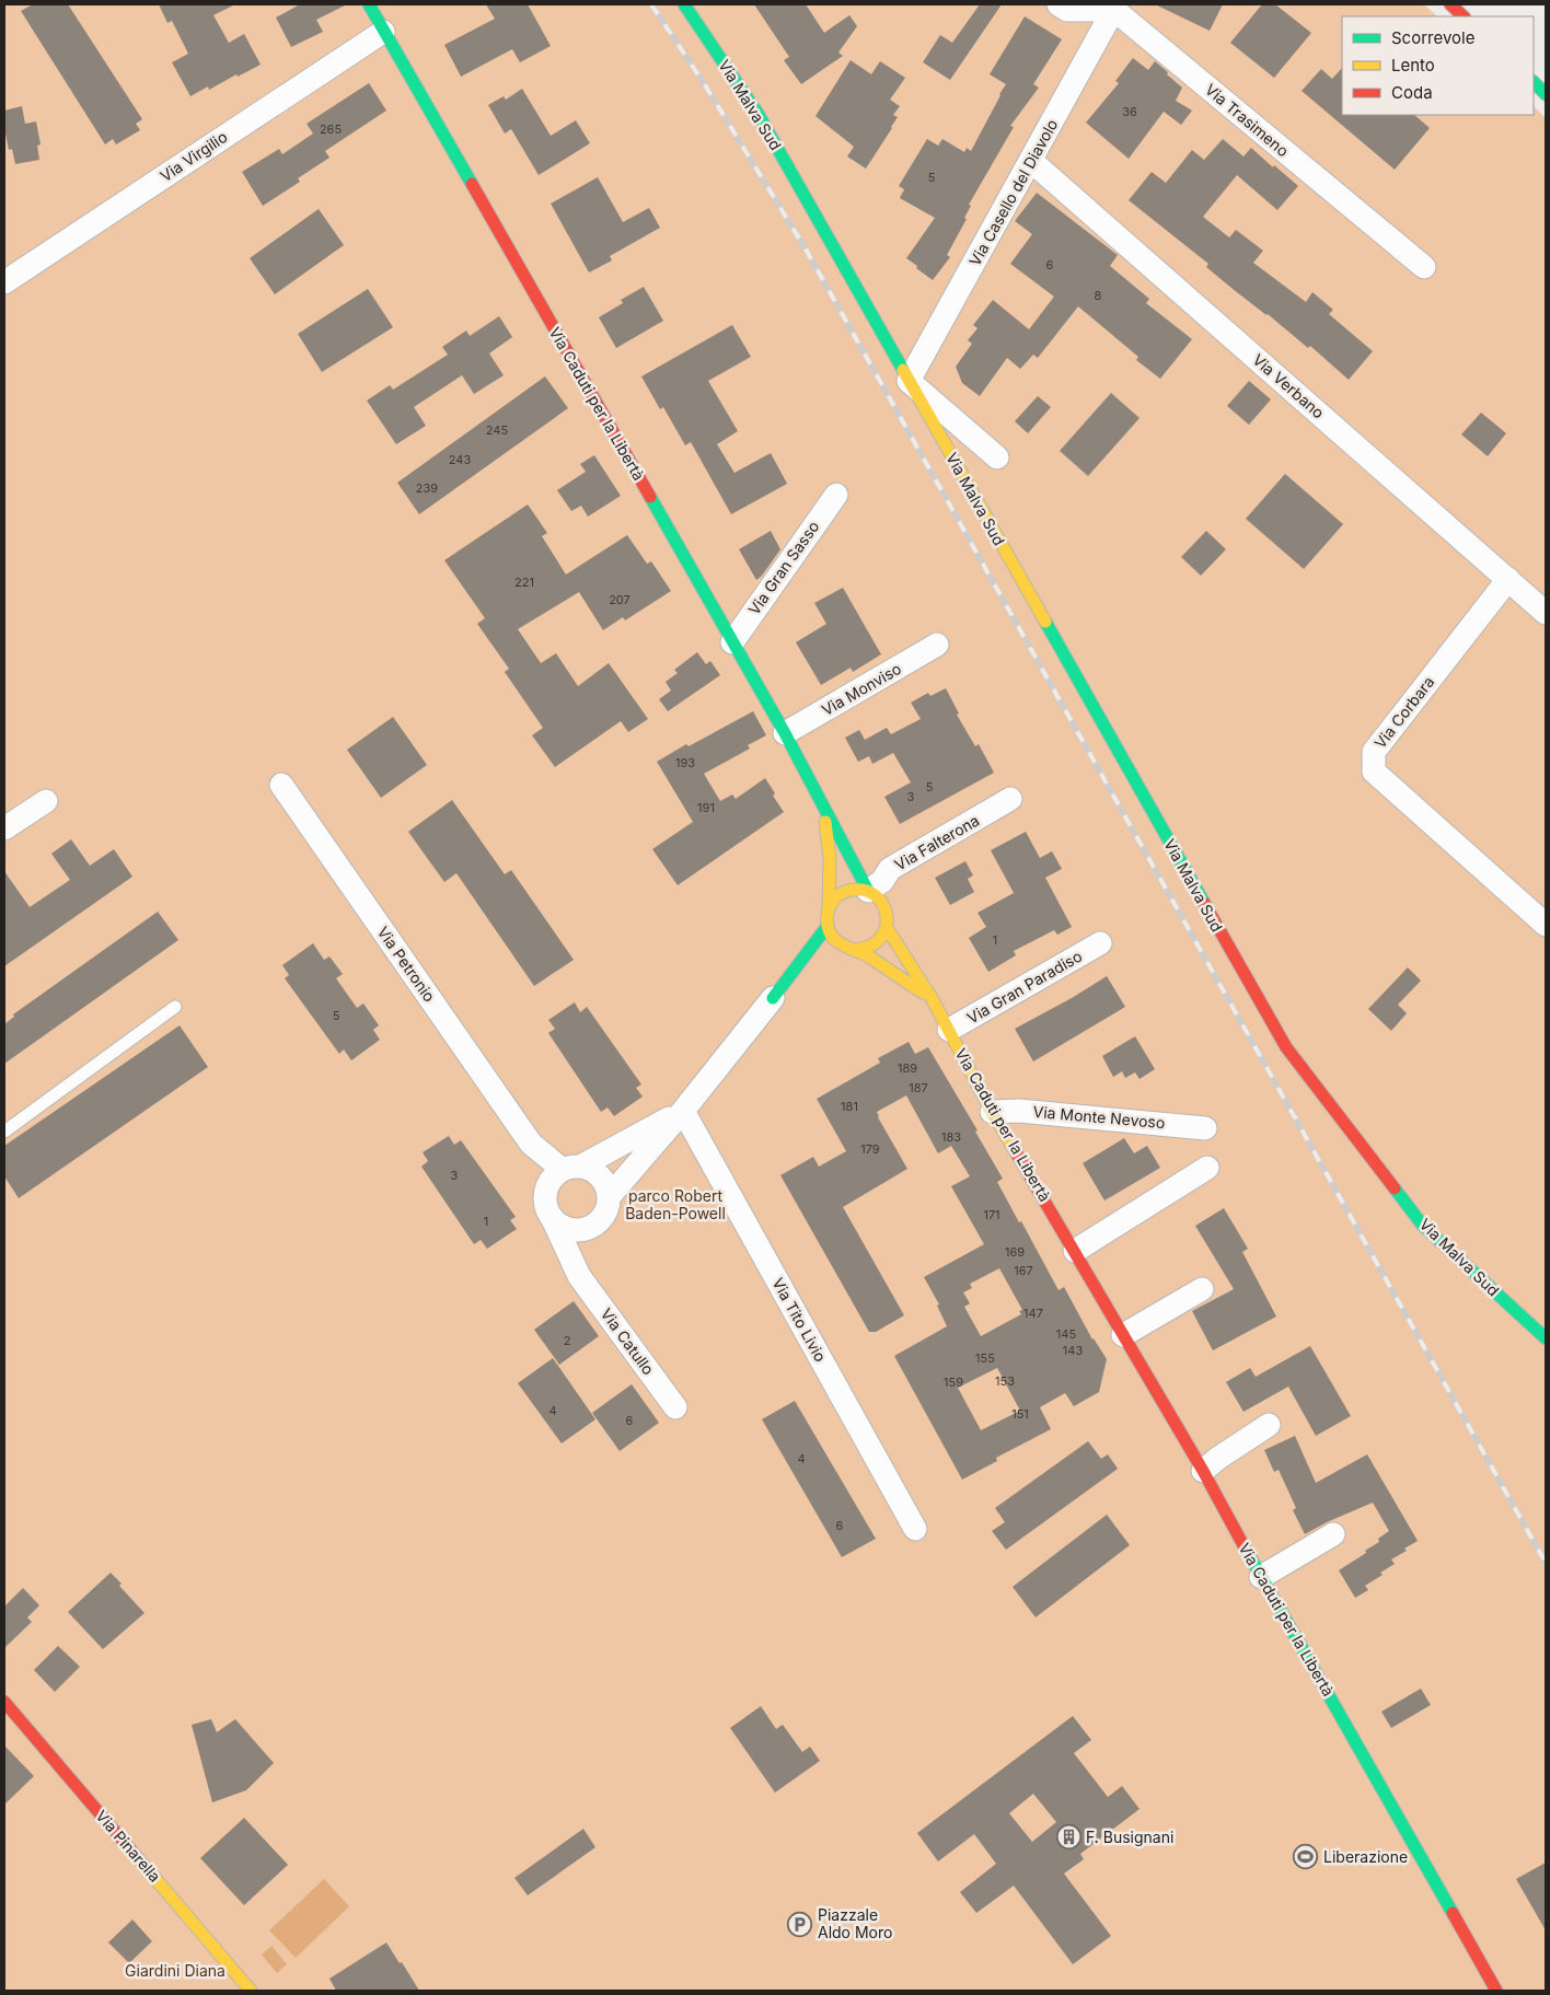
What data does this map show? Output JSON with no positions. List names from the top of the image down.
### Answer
{
  "streets": {
    "street": [
      "Via Malva Sud",
      "Via Trasimeno",
      "Via Virgilio",
      "Via Casello del Diavolo",
      "Via Verbano",
      "Via Caduti per la Libertà",
      "Via Gran Sasso",
      "Via Monviso",
      "Via Corbara",
      "Via Falterona",
      "Via Petronio",
      "Via Gran Paradiso",
      "Via Monte Nevoso",
      "Via Tito Livio",
      "Via Catullo",
      "Via Pinarella"
    ]
  },
  "crossings": [
    ["Via Malva Sud", "Via Casello del Diavolo"],
    ["Via Trasimeno", "Via Casello del Diavolo"],
    ["Via Virgilio", "Via Caduti per la Libertà"],
    ["Via Casello del Diavolo", "Via Verbano"],
    ["Via Verbano", "Via Corbara"],
    ["Via Caduti per la Libertà", "Via Gran Sasso"],
    ["Via Caduti per la Libertà", "Via Monviso"],
    ["Via Caduti per la Libertà", "Via Falterona"],
    ["Via Caduti per la Libertà", "Via Gran Paradiso"],
    ["Via Caduti per la Libertà", "Via Monte Nevoso"],
    ["Via Petronio", "Via Catullo"]
  ],
  "parks": ["parco Robert Baden-Powell", "Giardini Diana"],
  "places": {
    "building": ["F. Busignani"],
    "sports": ["Liberazione"],
    "parking": ["Piazzale Aldo Moro"]
  },
  "house_numbers": [
    "36",
    "265",
    "5",
    "6",
    "8",
    "245",
    "243",
    "239",
    "221",
    "207",
    "193",
    "5",
    "3",
    "191",
    "1",
    "5",
    "189",
    "187",
    "181",
    "183",
    "179",
    "3",
    "171",
    "1",
    "169",
    "167",
    "147",
    "145",
    "2",
    "143",
    "155",
    "153",
    "159",
    "4",
    "151",
    "6",
    "4",
    "6"
  ],
  "legend": ["Scorrevole", "Lento", "Coda"]
}
